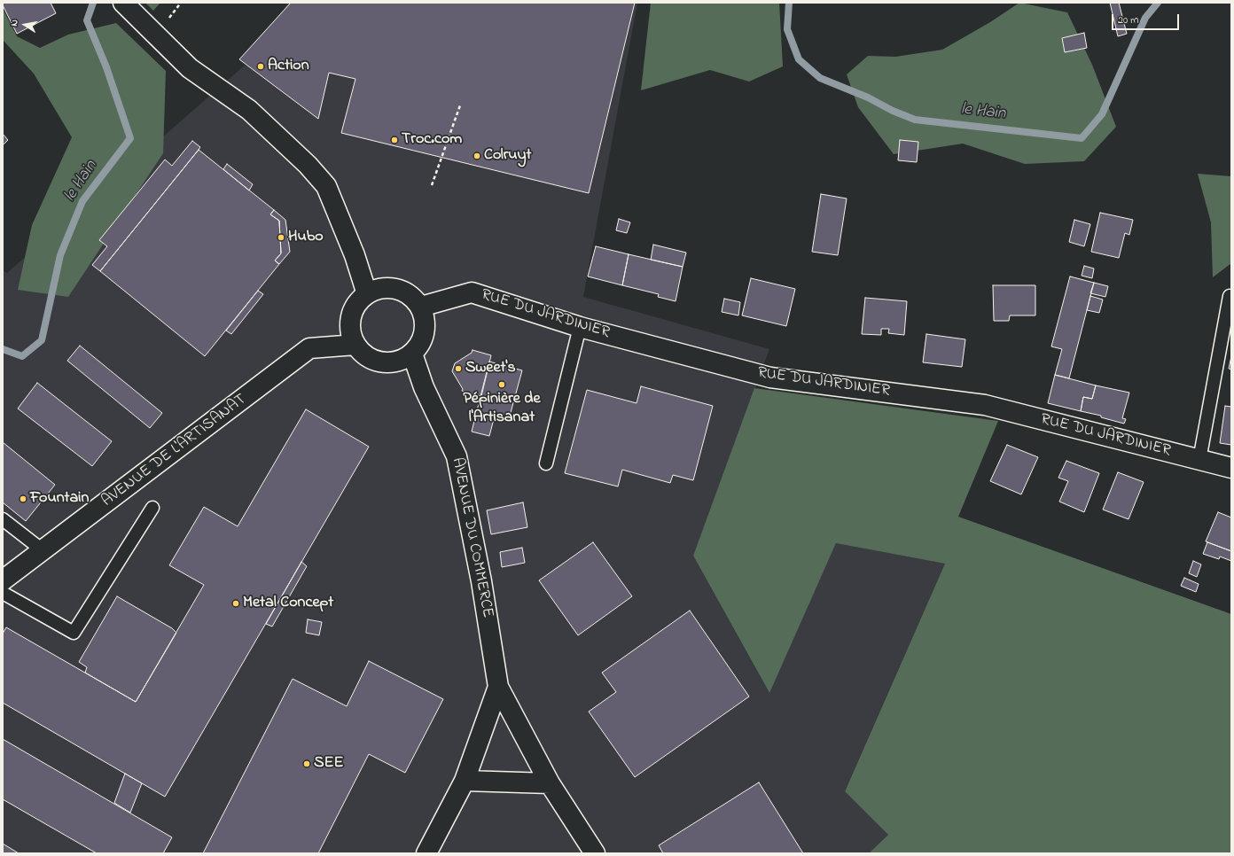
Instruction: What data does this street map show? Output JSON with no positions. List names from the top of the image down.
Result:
{
  "streets": {
    "street": ["RUE DU JARDINIER", "AVENUE DE L'ARTISANAT", "AVENUE DU COMMERCE"]
  },
  "crossings": [
    ["RUE DU JARDINIER", "AVENUE DE L'ARTISANAT"],
    ["RUE DU JARDINIER", "AVENUE DU COMMERCE"],
    ["AVENUE DE L'ARTISANAT", "AVENUE DU COMMERCE"]
  ],
  "water": ["le Hain"],
  "places": [
    "Action",
    "Troc.com",
    "Colruyt",
    "Hubo",
    "Sweet's",
    "Pépinière de l'Artisanat",
    "Fountain",
    "Metal Concept",
    "SEE"
  ],
  "scale_bar": "20 m",
  "north": "left"
}
